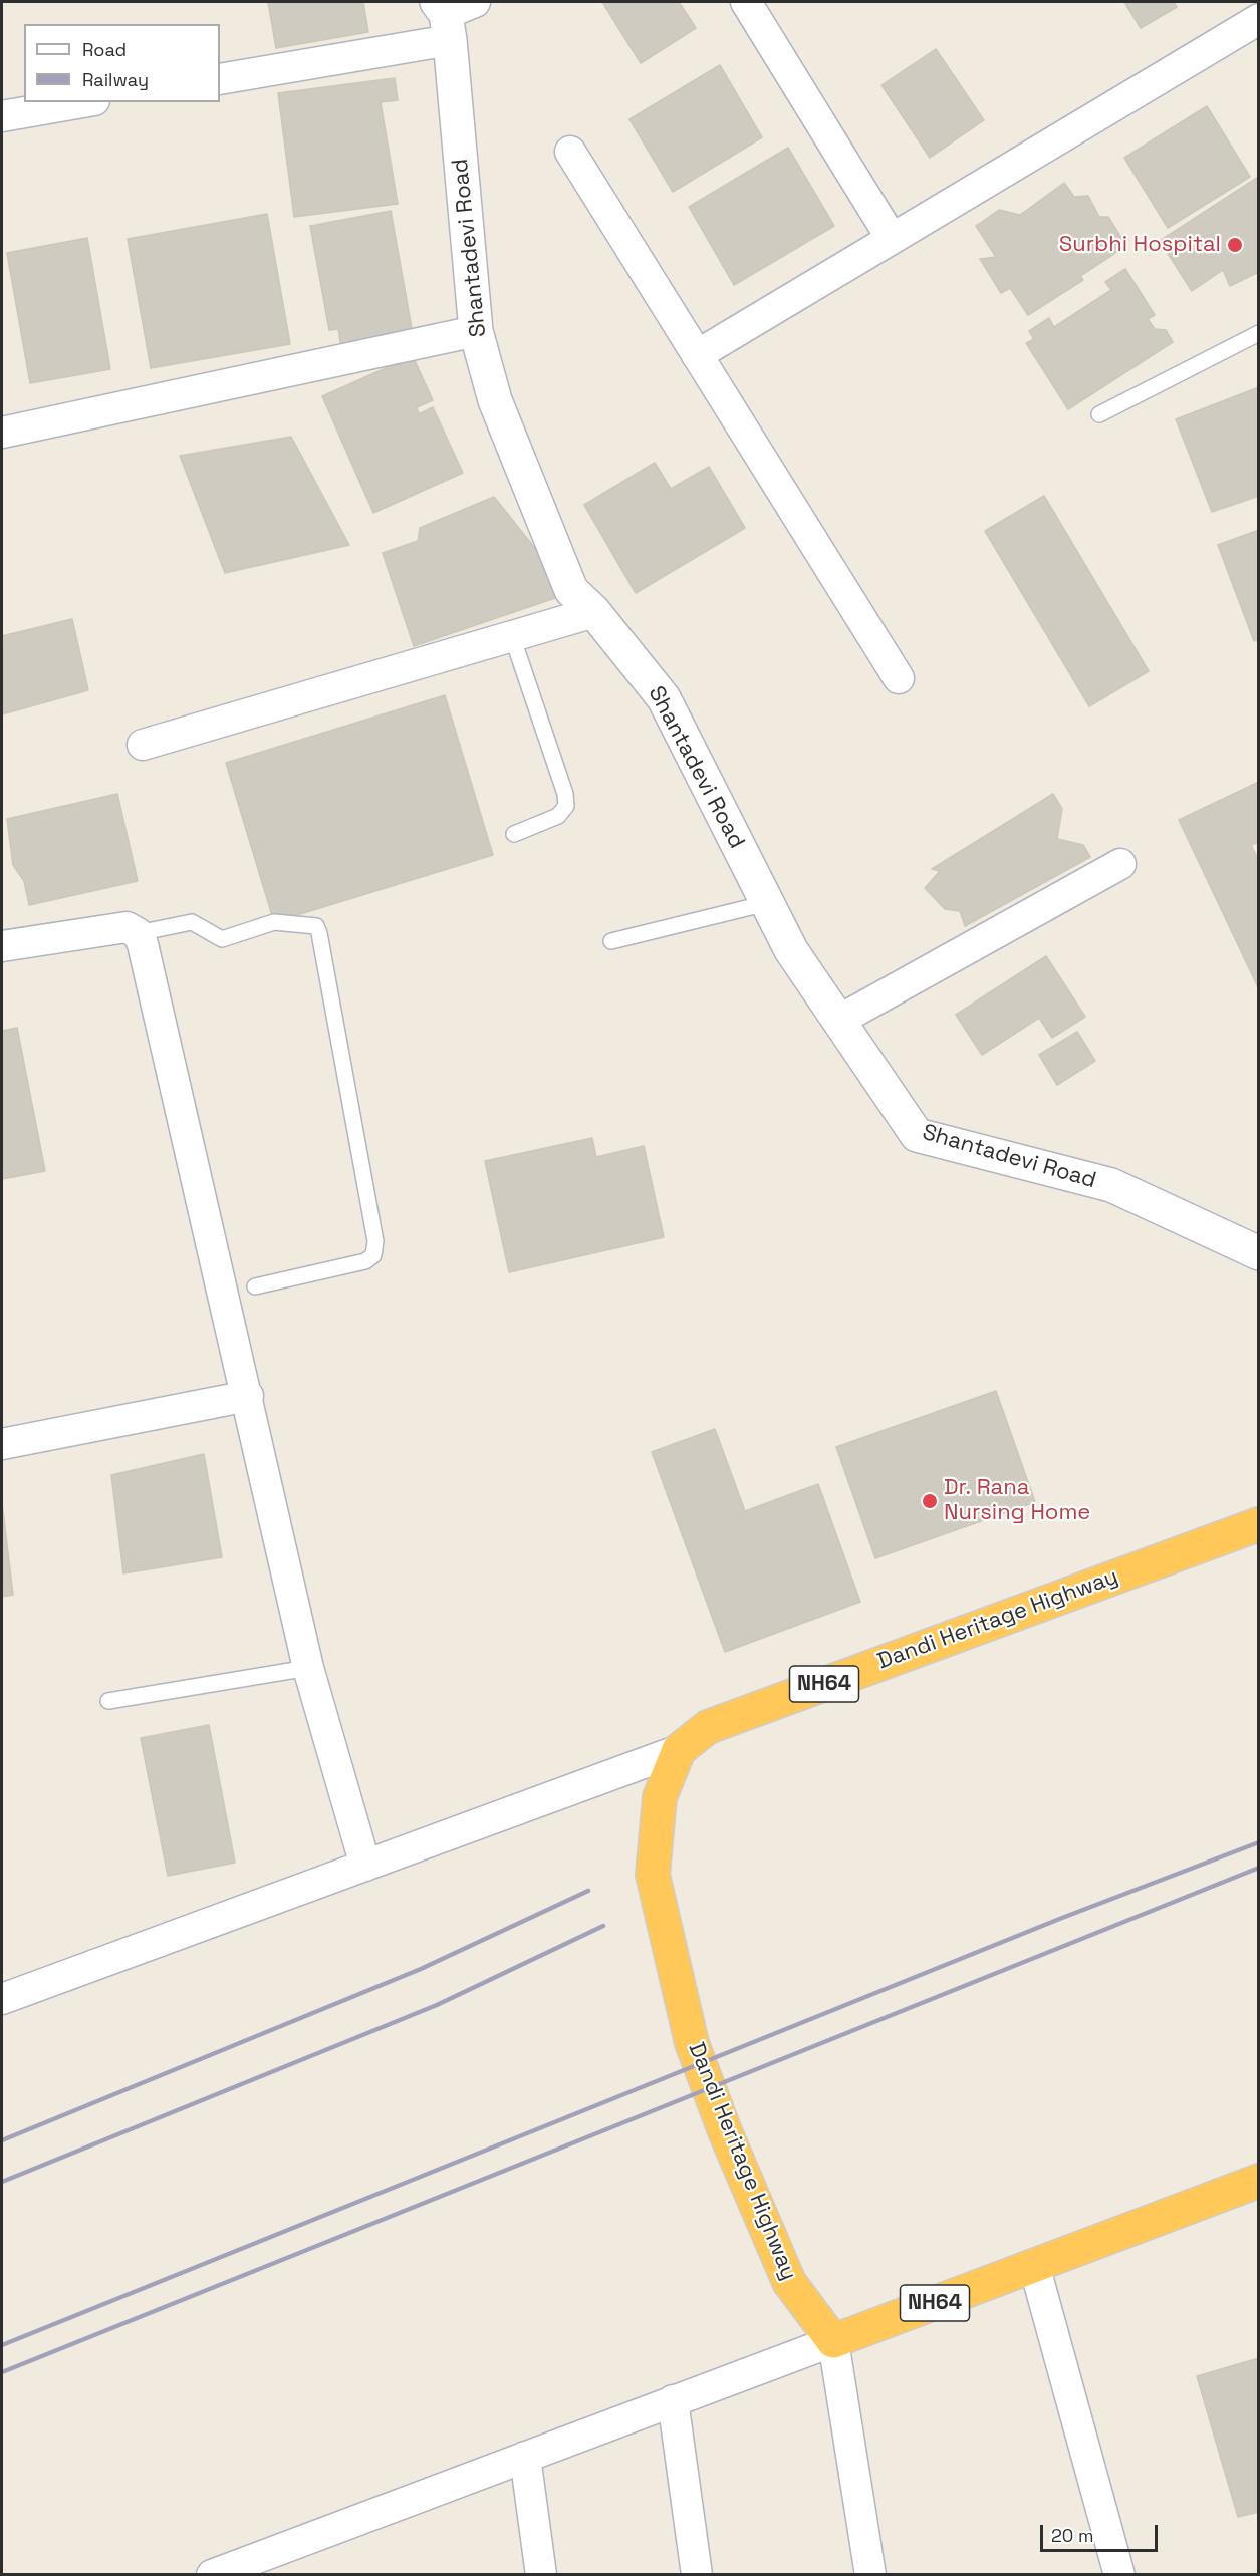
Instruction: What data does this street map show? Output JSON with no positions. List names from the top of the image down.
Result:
{
  "streets": {
    "highway": ["Dandi Heritage Highway", "NH64"],
    "street": ["Shantadevi Road"]
  },
  "crossings": [
    ["Dandi Heritage Highway", "NH64"]
  ],
  "places": ["Surbhi Hospital", "Dr. Rana Nursing Home"],
  "legend": ["Road", "Railway"],
  "scale_bar": "20 m"
}
